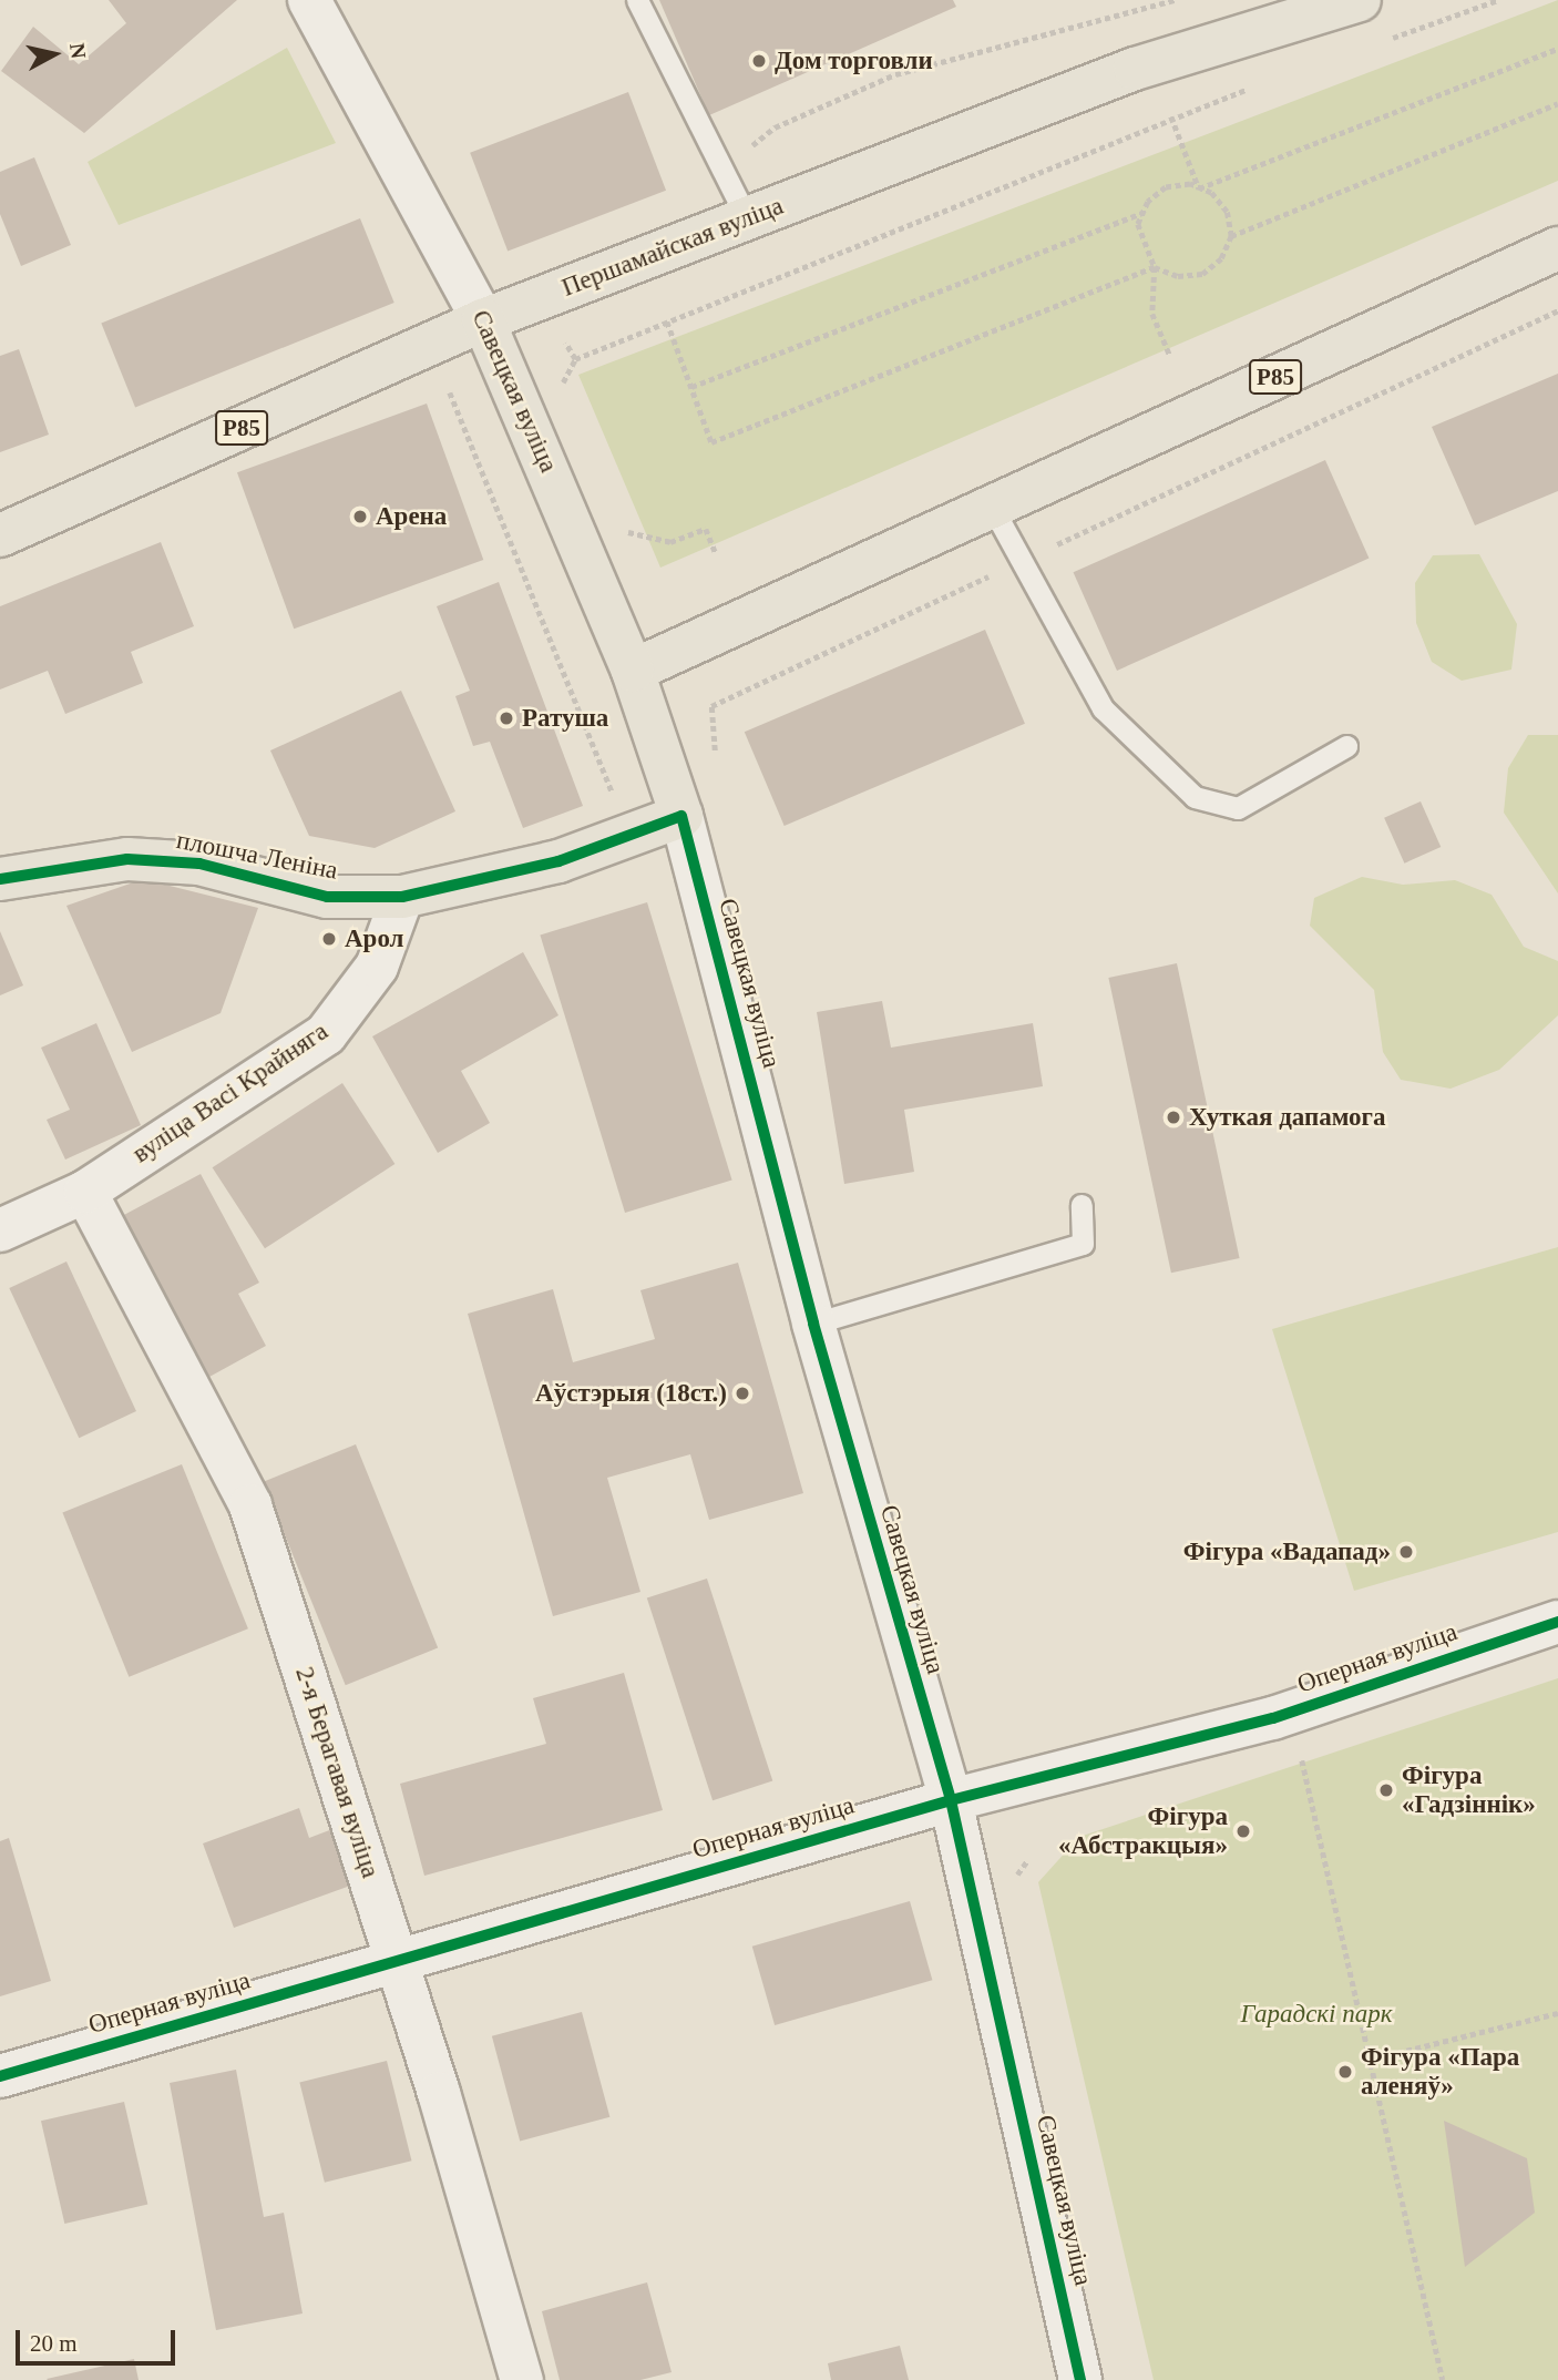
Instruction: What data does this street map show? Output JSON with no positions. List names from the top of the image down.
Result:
{
  "streets": {
    "main road": [
      "Першамайская вуліца",
      "Р85",
      "Савецкая вуліца",
      "плошча Леніна"
    ],
    "street": ["вуліца Васі Крайняга", "Оперная вуліца", "2-я Берагавая вуліца"]
  },
  "crossings": [
    ["Першамайская вуліца", "Савецкая вуліца"],
    ["Р85", "Савецкая вуліца"],
    ["Савецкая вуліца", "плошча Леніна"],
    ["Савецкая вуліца", "Оперная вуліца"],
    ["плошча Леніна", "вуліца Васі Крайняга"],
    ["вуліца Васі Крайняга", "2-я Берагавая вуліца"],
    ["Оперная вуліца", "2-я Берагавая вуліца"]
  ],
  "parks": ["Гарадскі парк"],
  "places": [
    "Дом торговли",
    "Арена",
    "Ратуша",
    "Арол",
    "Хуткая дапамога",
    "Аўстэрыя (18ст.)",
    "Фігура «Вадапад»",
    "Фігура «Гадзіннік»",
    "Фігура «Абстракцыя»",
    "Фігура «Пара аленяў»"
  ],
  "scale_bar": "20 m",
  "north": "right"
}
